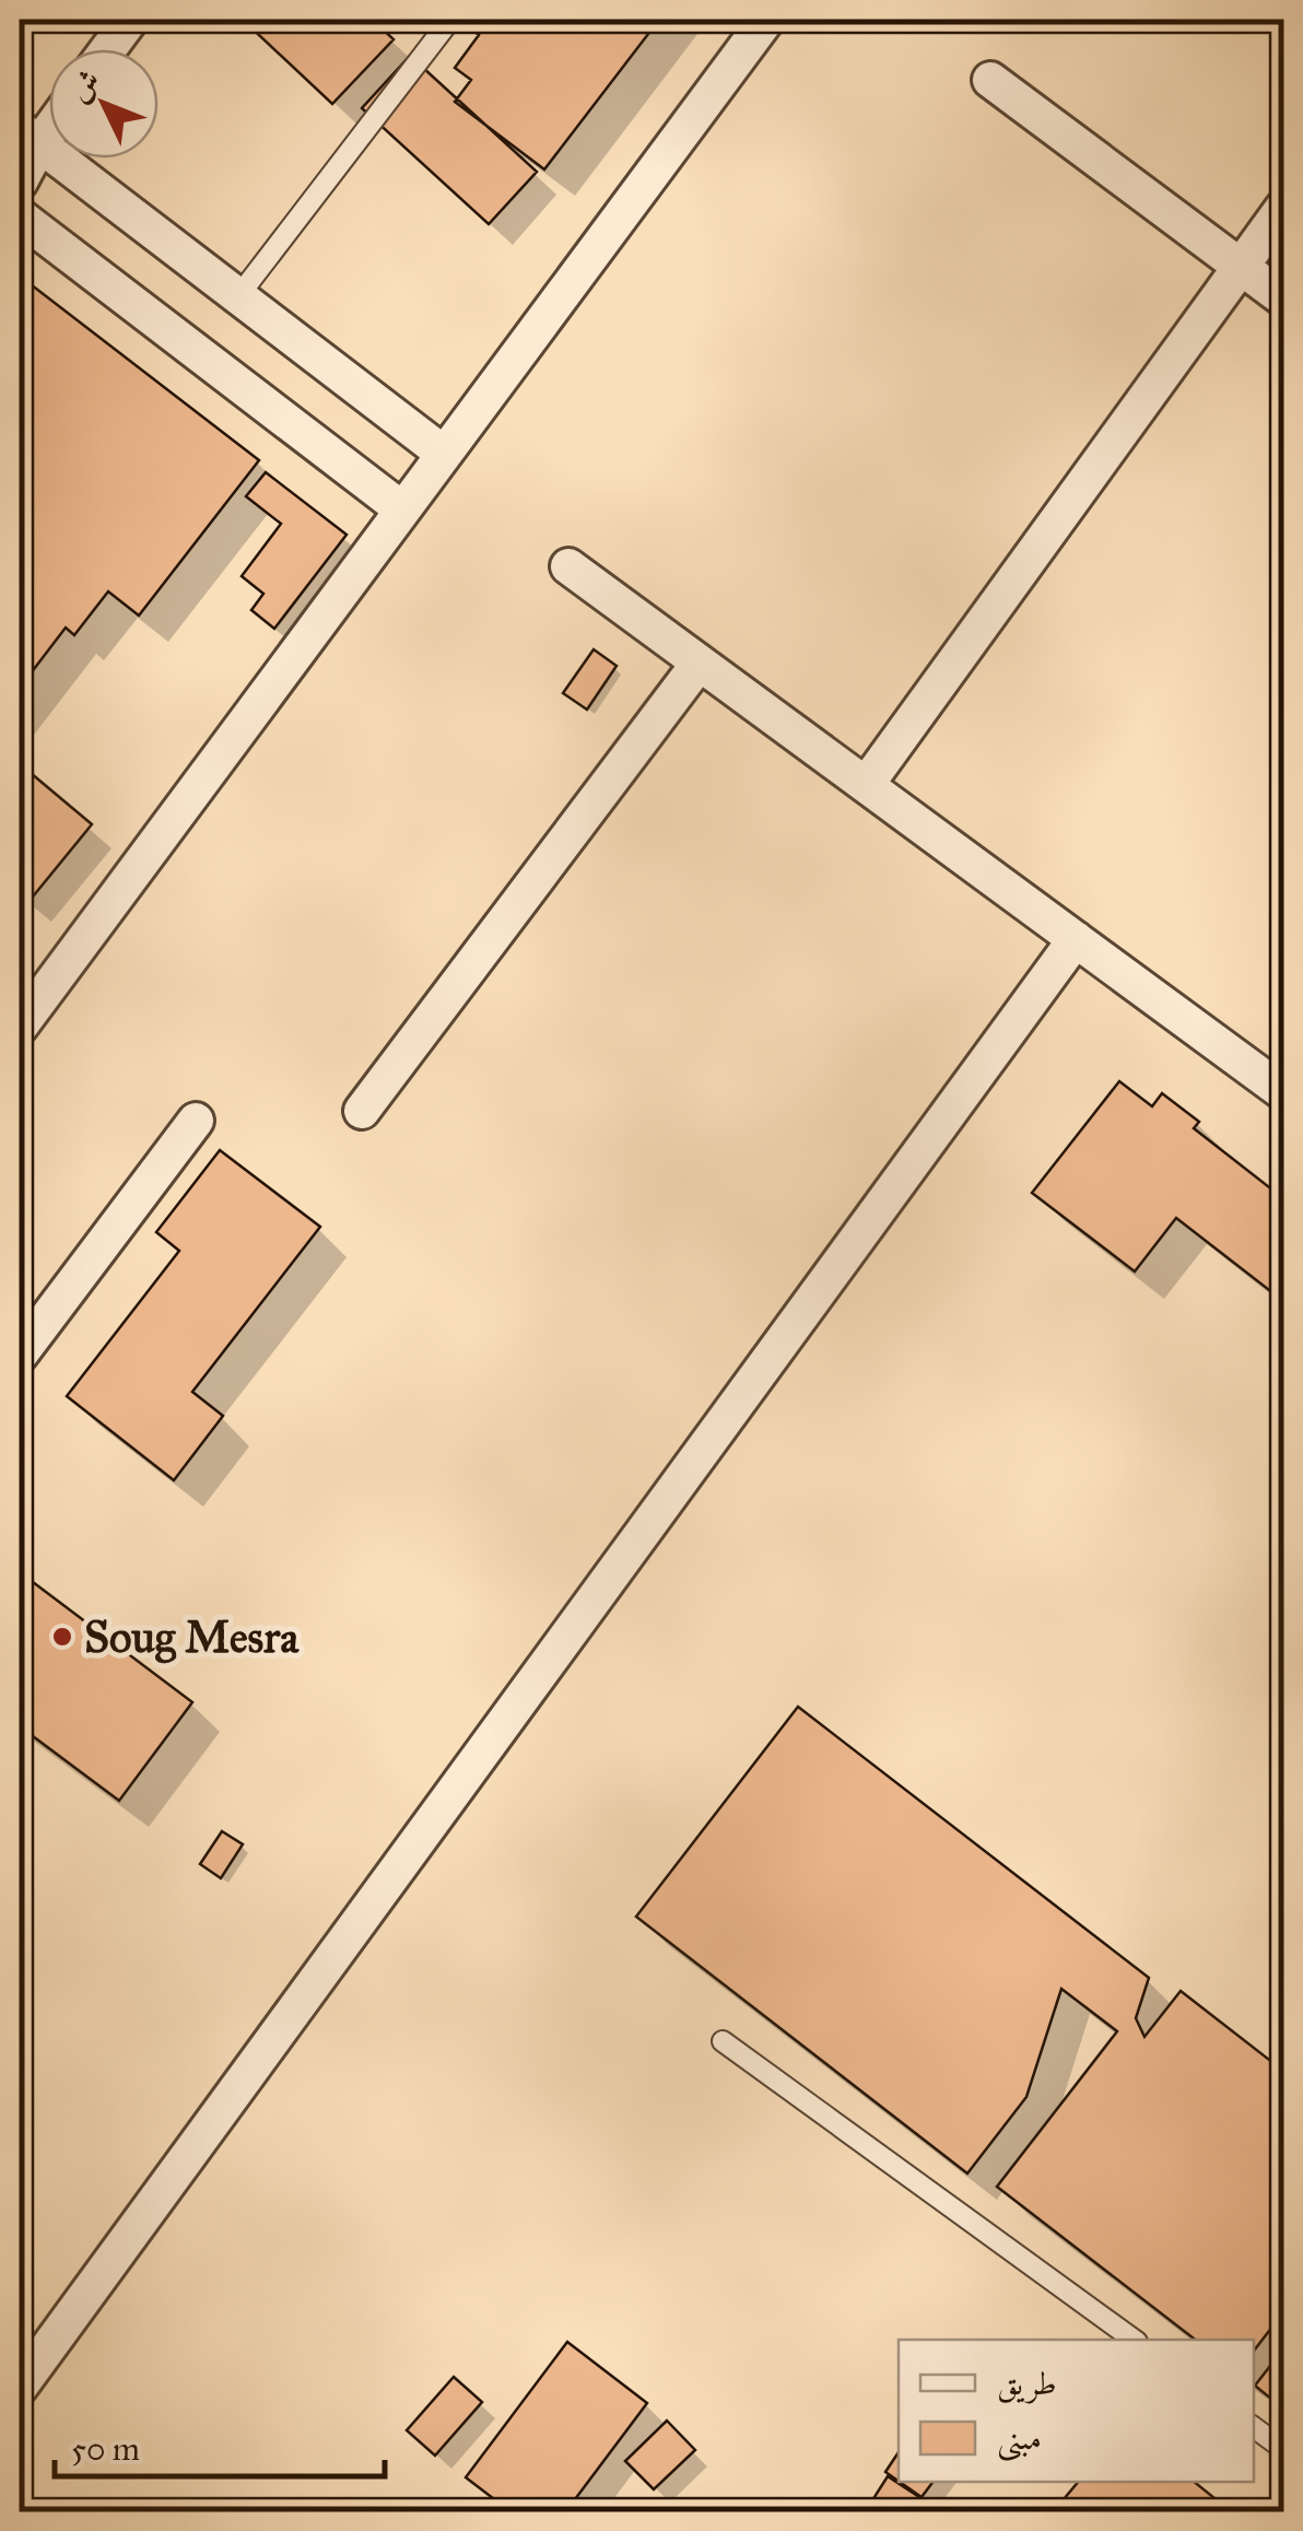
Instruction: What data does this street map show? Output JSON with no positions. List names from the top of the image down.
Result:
{
  "places": ["Soug Mesra"],
  "legend": ["طريق", "مبنى"],
  "scale_bar": "50 m",
  "north": "top left"
}
